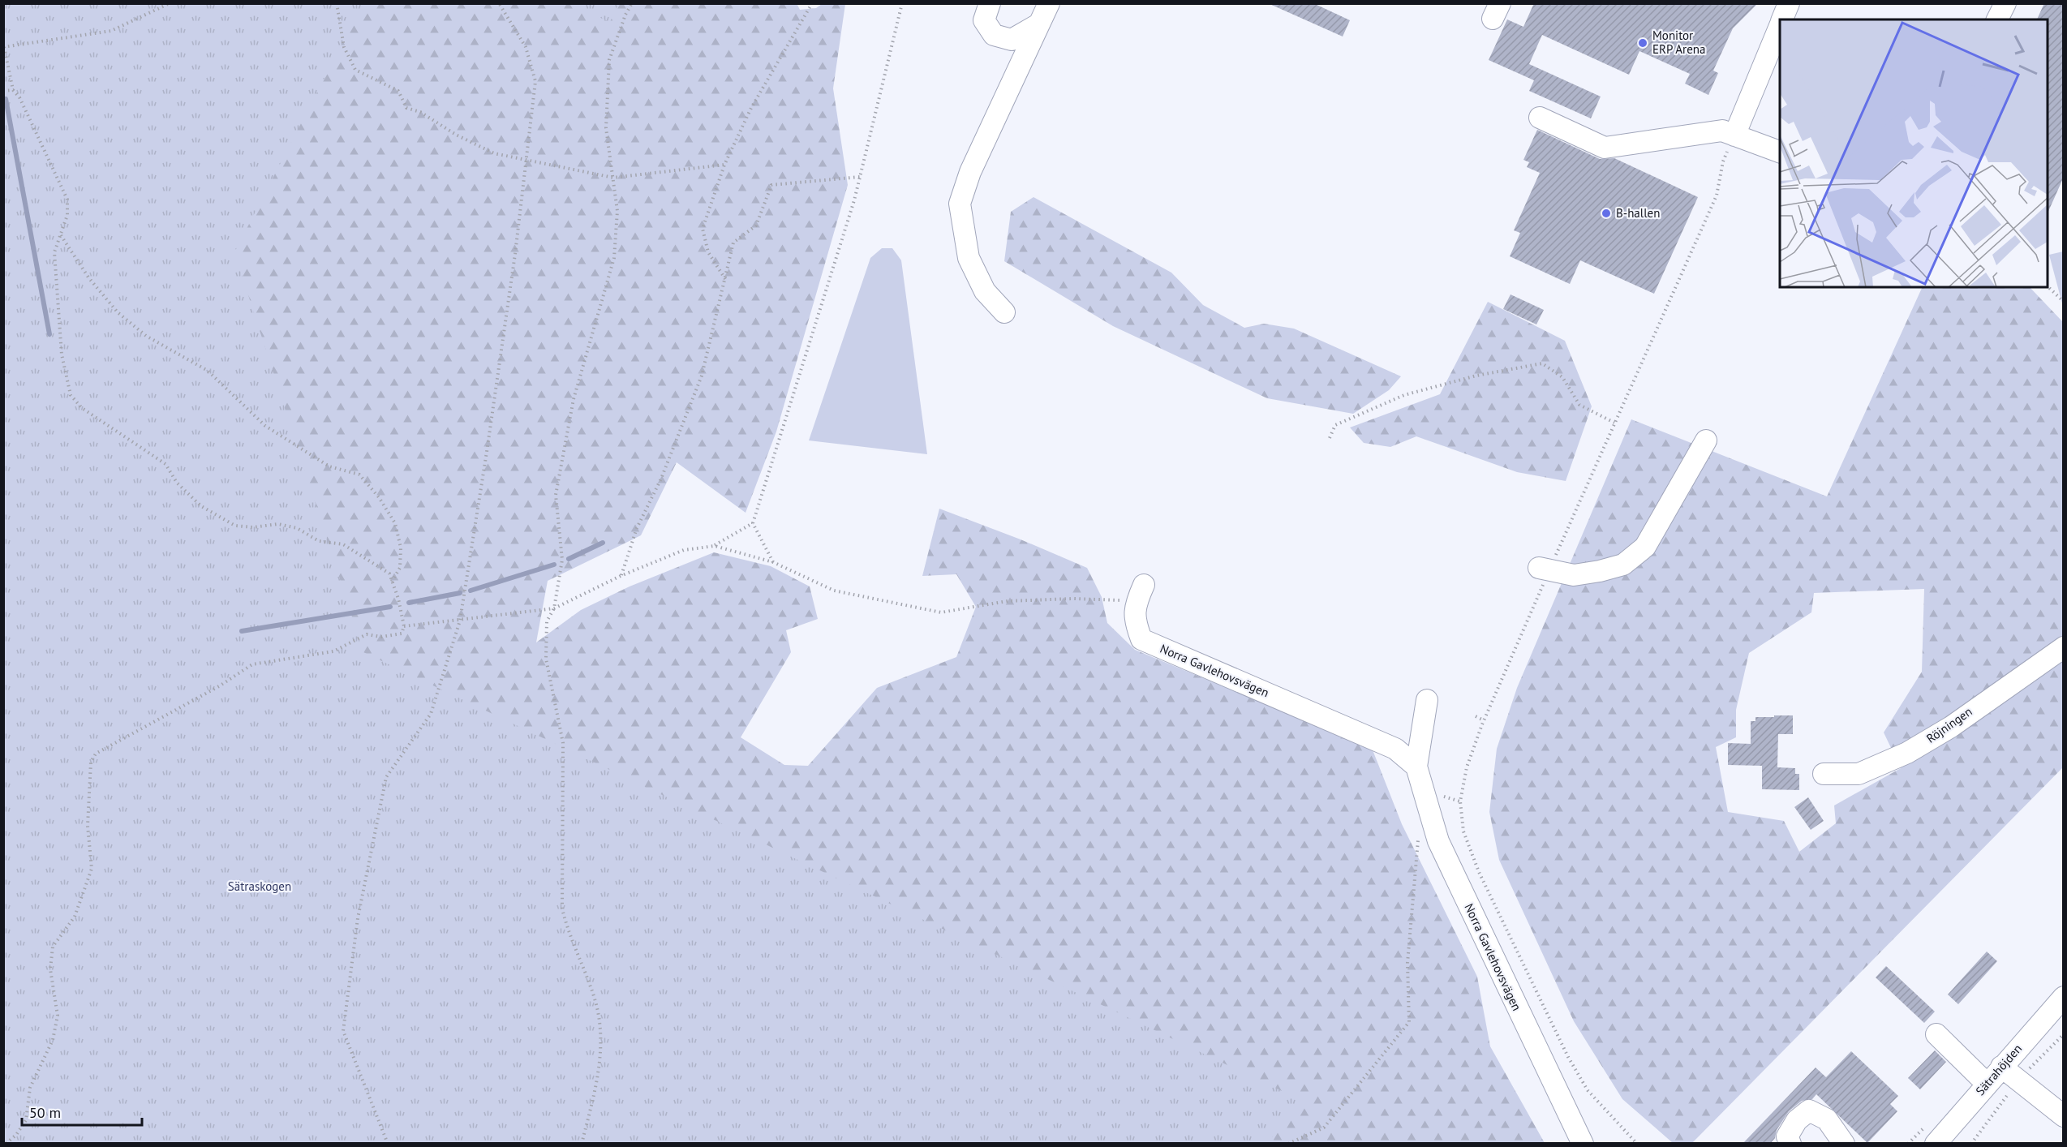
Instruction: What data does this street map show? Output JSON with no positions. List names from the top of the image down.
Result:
{
  "streets": {
    "street": ["Norra Gavlehovsvägen", "Röjningen", "Sätrahöjden"]
  },
  "parks": ["Sätraskogen"],
  "places": ["Monitor ERP Arena", "B-hallen"],
  "scale_bar": "50 m"
}
